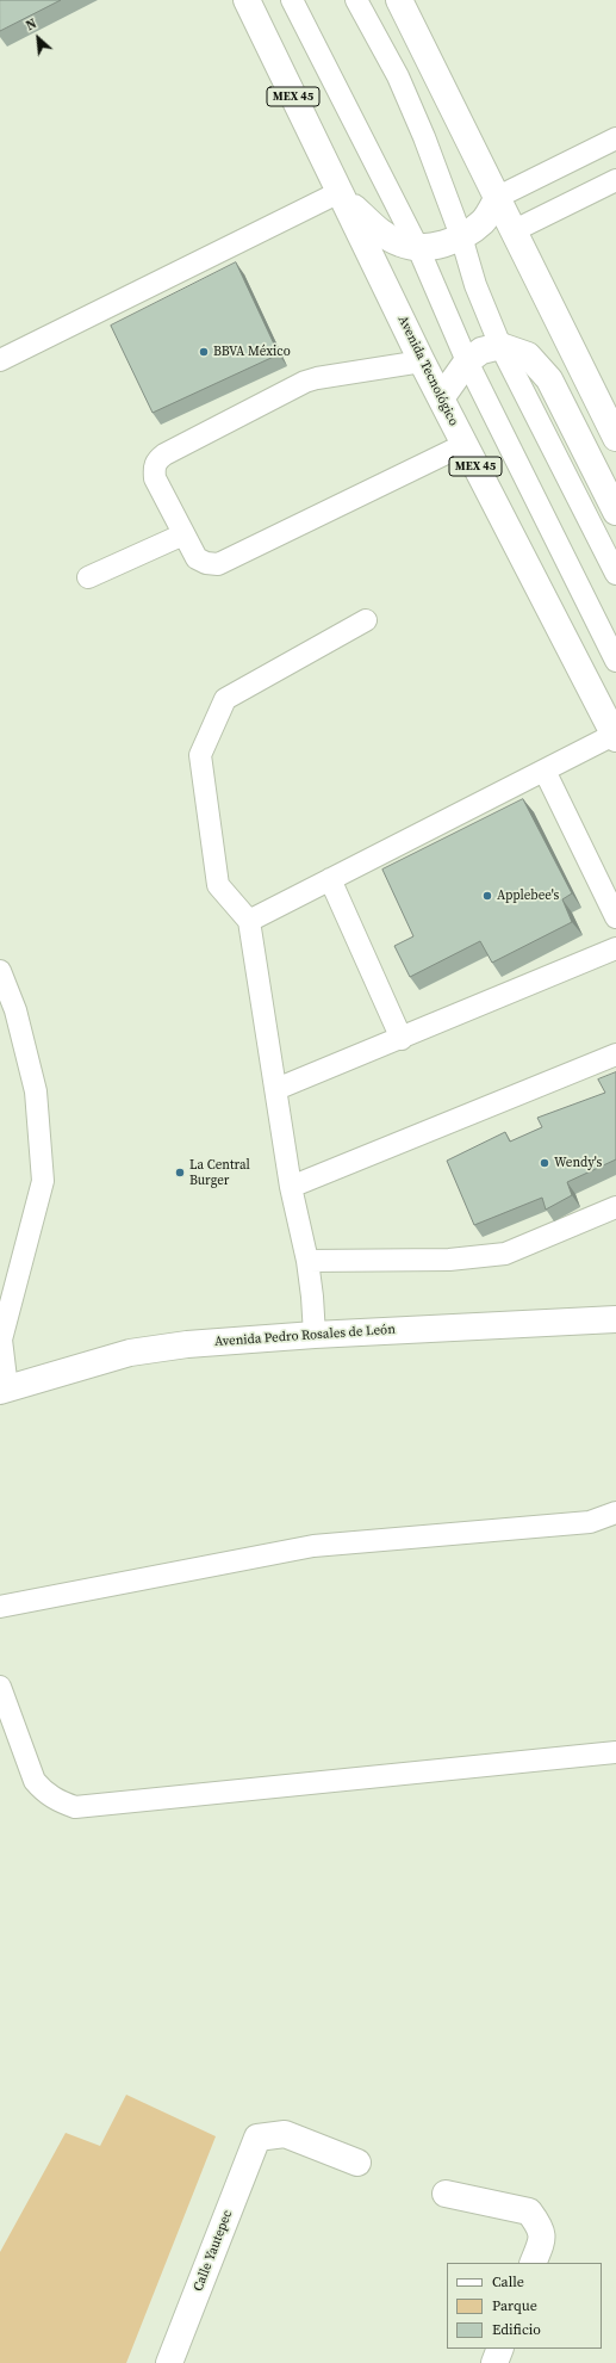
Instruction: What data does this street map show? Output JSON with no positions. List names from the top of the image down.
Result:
{
  "streets": {
    "main road": [
      "MEX 45",
      "Avenida Tecnológico",
      "Avenida Pedro Rosales de León",
      "Calle Yautepec"
    ]
  },
  "places": [
    "BBVA México",
    "Applebee's",
    "Wendy's",
    "La Central Burger"
  ],
  "legend": ["Calle", "Parque", "Edificio"],
  "north": "top left"
}
